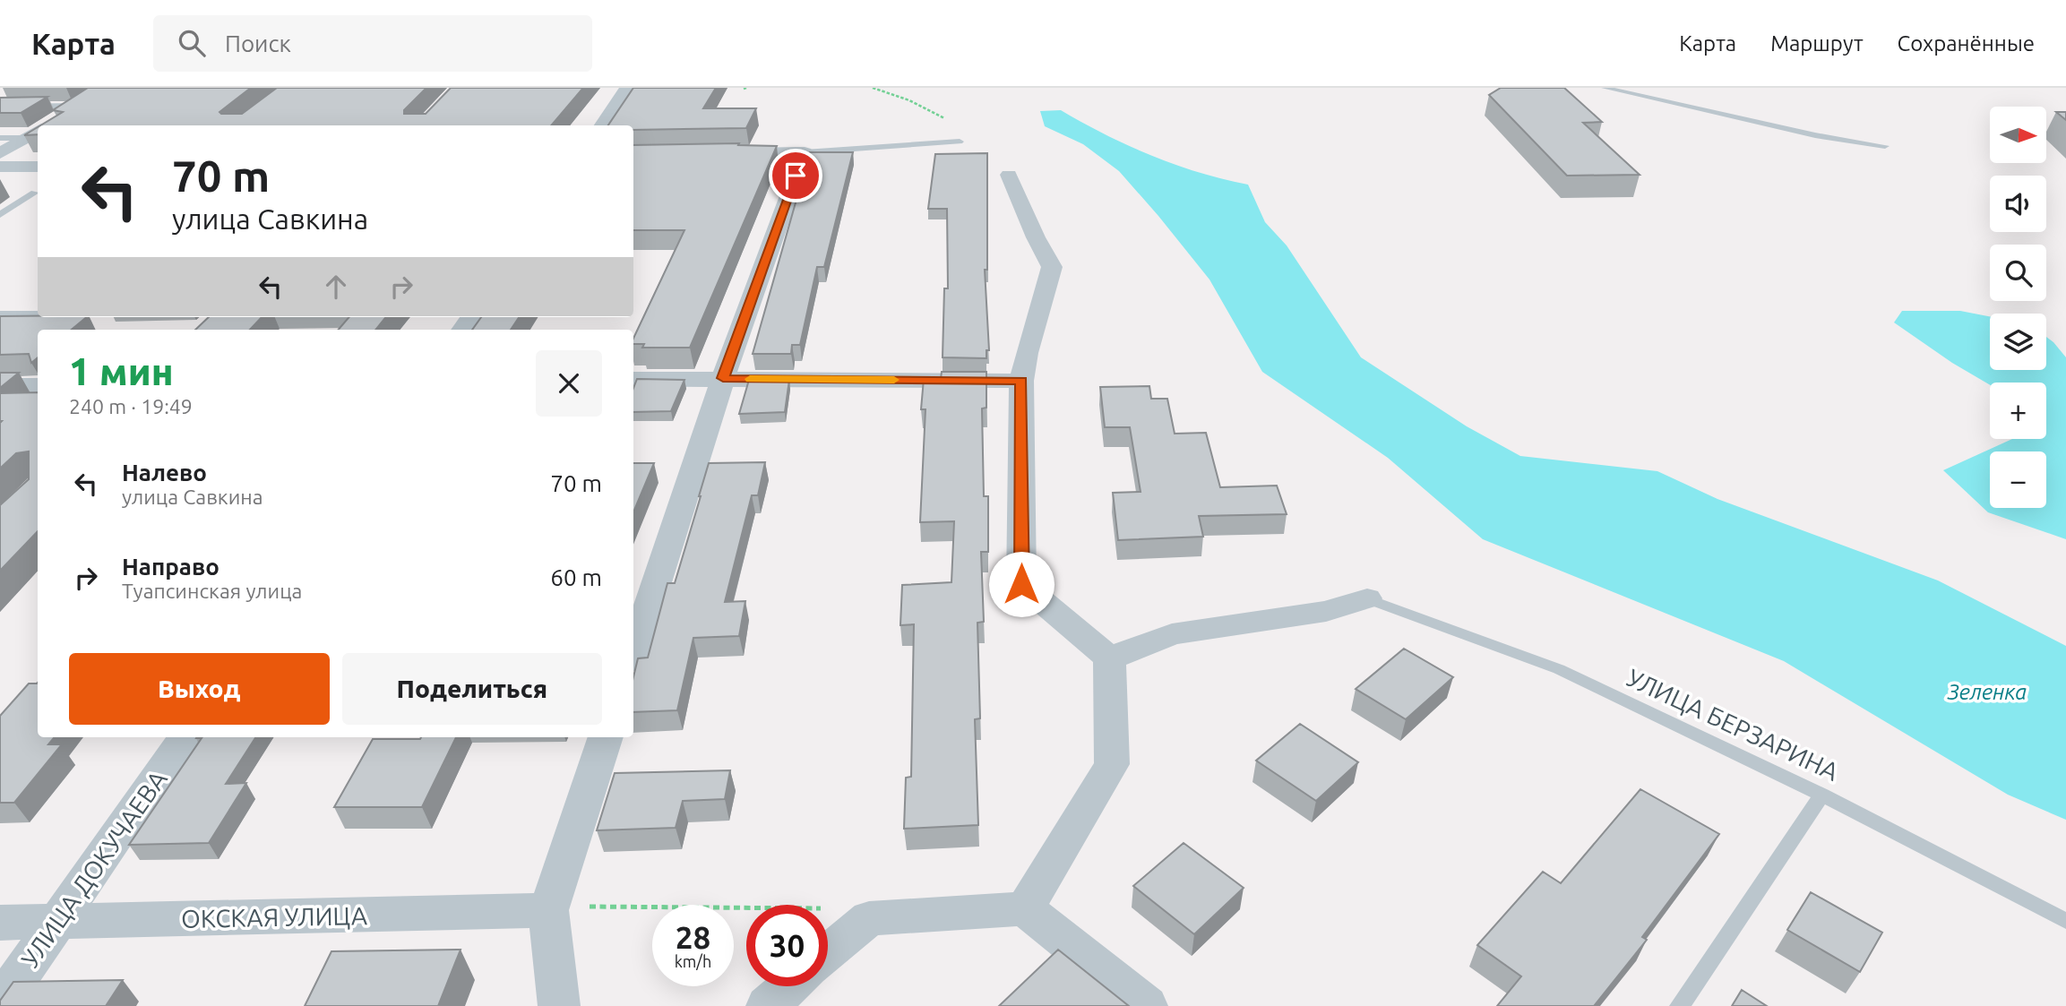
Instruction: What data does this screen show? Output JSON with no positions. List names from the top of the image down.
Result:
{
  "streets": {
    "street": ["УЛИЦА ДОКУЧАЕВА", "ОКСКАЯ УЛИЦА"],
    "lane": ["УЛИЦА БЕРЗАРИНА"]
  },
  "crossings": [
    ["УЛИЦА ДОКУЧАЕВА", "ОКСКАЯ УЛИЦА"]
  ],
  "water": ["Зеленка"],
  "north": "right",
  "page": {
    "header": "Карта",
    "search": "Поиск",
    "nav": ["Карта", "Маршрут", "Сохранённые"],
    "map_buttons": ["+", "−"],
    "turn": ["70 m", "улица Савкина"],
    "heading": ["1 мин", "240 m · 19:49"],
    "list": [
      {
        "name": "Налево",
        "note": "улица Савкина",
        "value": "70 m"
      },
      {
        "name": "Направо",
        "note": "Туапсинская улица",
        "value": "60 m"
      }
    ],
    "buttons": ["Выход", "Поделиться"],
    "speed": "28 km/h",
    "limit": "30"
  }
}
